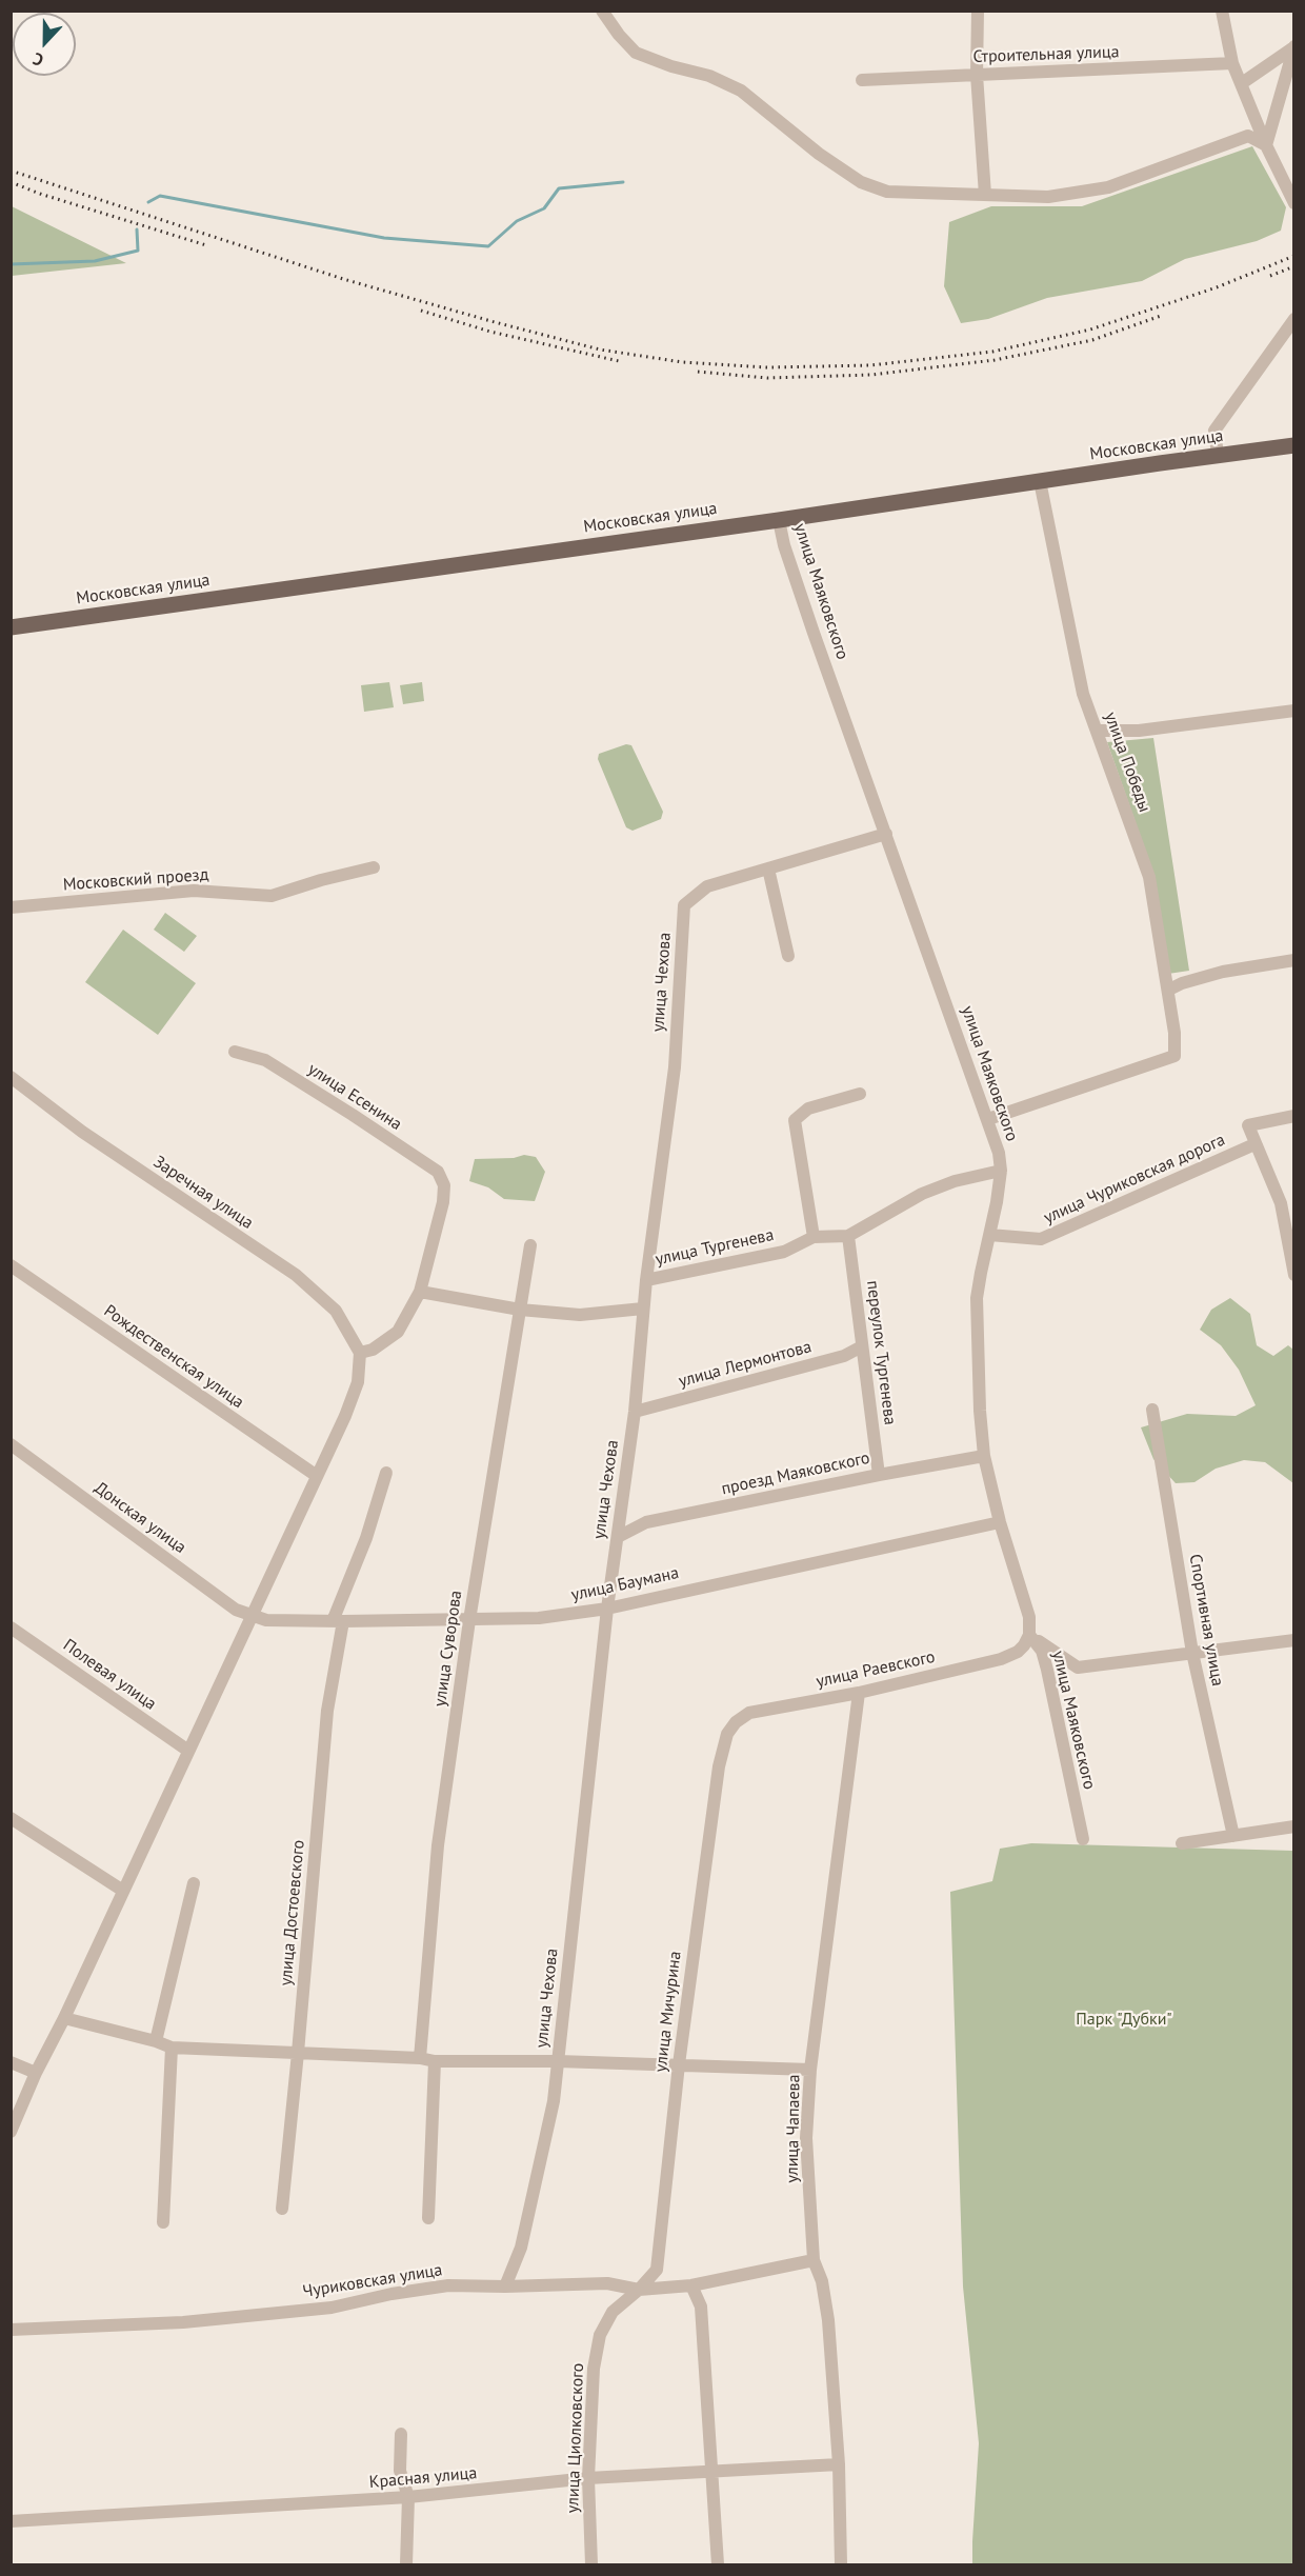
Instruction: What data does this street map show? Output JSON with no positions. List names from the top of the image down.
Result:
{
  "streets": {
    "main road": ["Московская улица"],
    "street": [
      "Строительная улица",
      "улица Маяковского",
      "улица Победы",
      "Московский проезд",
      "улица Чехова",
      "улица Есенина",
      "улица Чуриковская дорога",
      "Заречная улица",
      "улица Тургенева",
      "переулок Тургенева",
      "Рождественская улица",
      "улица Лермонтова",
      "проезд Маяковского",
      "Донская улица",
      "улица Баумана",
      "Спортивная улица",
      "улица Суворова",
      "улица Раевского",
      "Полевая улица",
      "улица Достоевского",
      "улица Мичурина",
      "улица Чапаева",
      "Чуриковская улица",
      "улица Циолковского",
      "Красная улица"
    ]
  },
  "crossings": [
    ["Московская улица", "улица Маяковского"],
    ["Московская улица", "улица Победы"],
    ["улица Маяковского", "улица Победы"],
    ["улица Маяковского", "улица Чехова"],
    ["улица Маяковского", "улица Чуриковская дорога"],
    ["улица Маяковского", "улица Тургенева"],
    ["улица Маяковского", "проезд Маяковского"],
    ["улица Маяковского", "улица Баумана"],
    ["улица Маяковского", "улица Раевского"],
    ["улица Чехова", "улица Тургенева"],
    ["улица Чехова", "улица Лермонтова"],
    ["улица Чехова", "проезд Маяковского"],
    ["улица Чехова", "улица Баумана"],
    ["улица Чехова", "Чуриковская улица"],
    ["улица Тургенева", "переулок Тургенева"],
    ["переулок Тургенева", "улица Лермонтова"],
    ["переулок Тургенева", "проезд Маяковского"],
    ["Донская улица", "улица Баумана"],
    ["улица Баумана", "улица Суворова"],
    ["улица Баумана", "улица Достоевского"],
    ["улица Раевского", "улица Мичурина"],
    ["улица Раевского", "улица Чапаева"],
    ["улица Мичурина", "Чуриковская улица"],
    ["улица Мичурина", "улица Циолковского"],
    ["улица Чапаева", "Чуриковская улица"],
    ["улица Чапаева", "Красная улица"],
    ["Чуриковская улица", "улица Циолковского"],
    ["улица Циолковского", "Красная улица"]
  ],
  "parks": ["Парк \"Дубки\""],
  "north": "bottom"
}
